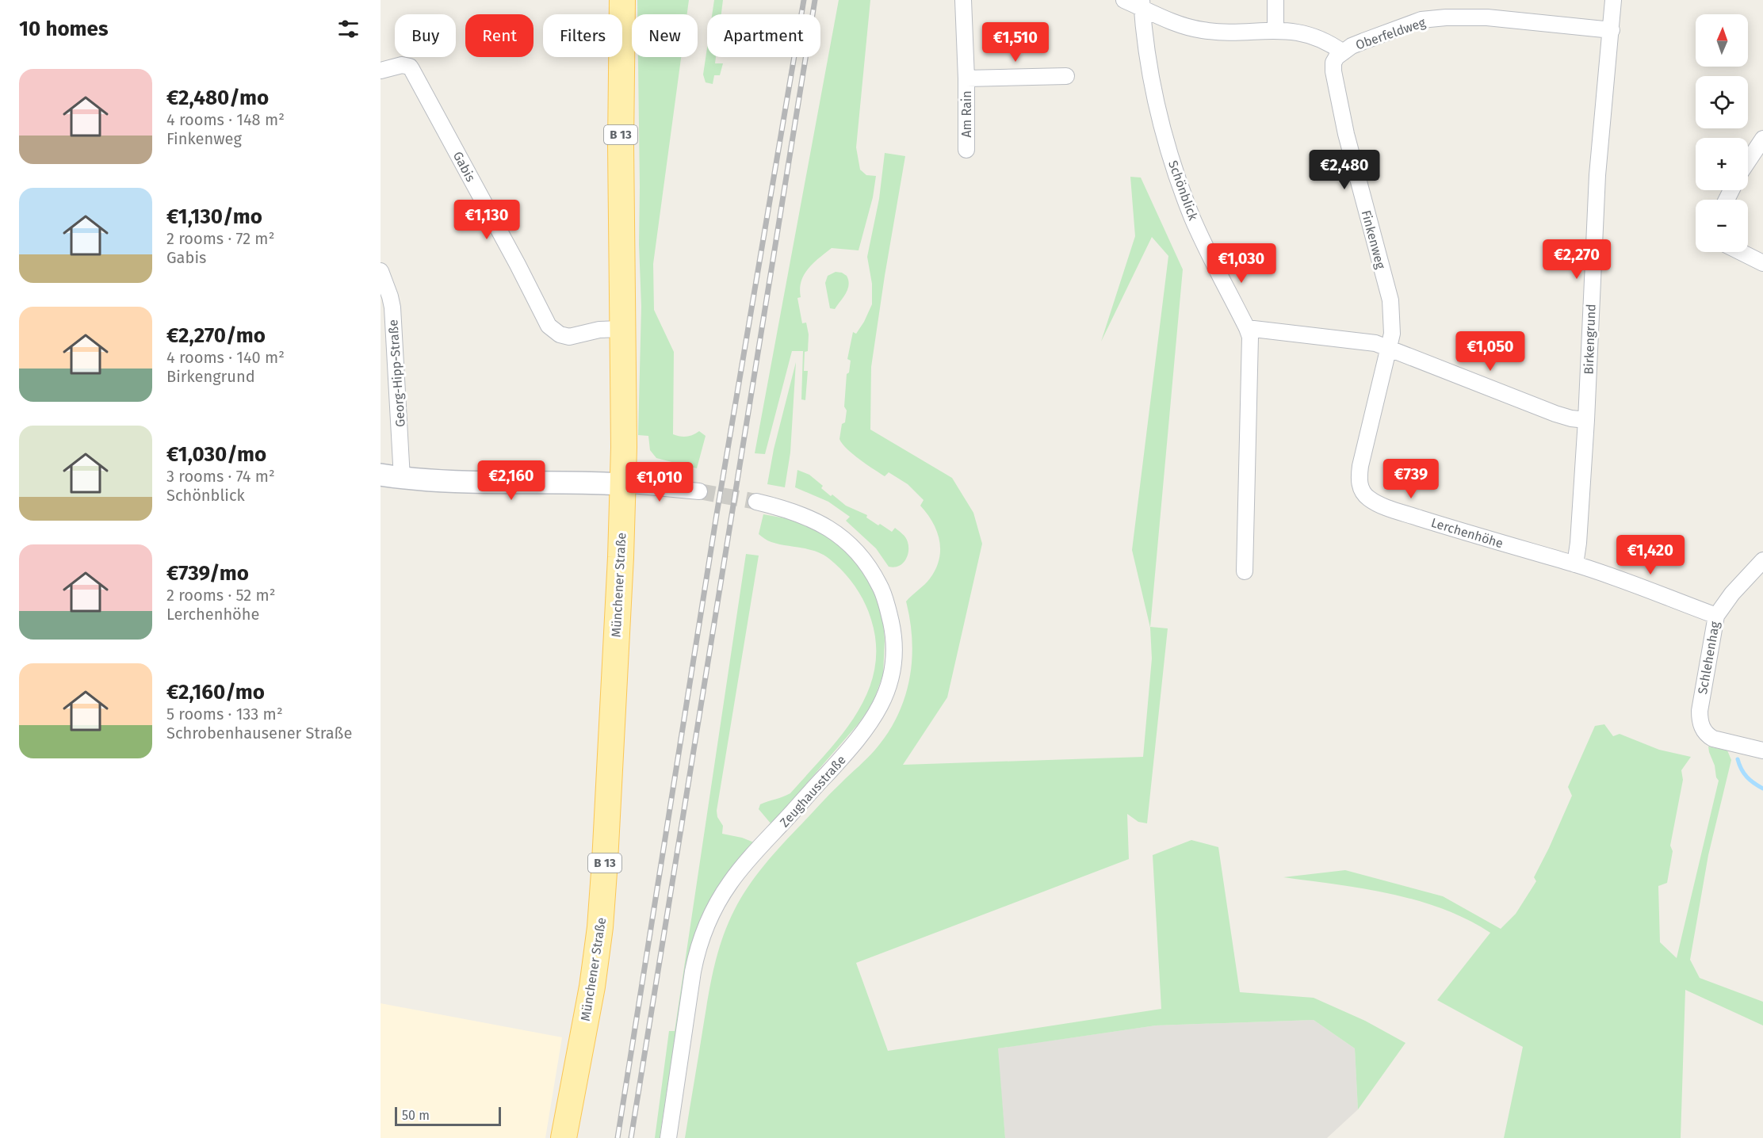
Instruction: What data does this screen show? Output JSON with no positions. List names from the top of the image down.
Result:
{
  "streets": {
    "main road": ["B 13", "Münchener Straße"],
    "street": [
      "Oberfeldweg",
      "Am Rain",
      "Gabis",
      "Schönblick",
      "Finkenweg",
      "Birkengrund",
      "Georg-Hipp-Straße",
      "Lerchenhöhe",
      "Schlehenhag",
      "Zeughausstraße"
    ]
  },
  "crossings": [
    ["Oberfeldweg", "Schönblick"],
    ["Oberfeldweg", "Finkenweg"],
    ["Oberfeldweg", "Birkengrund"],
    ["Gabis", "Münchener Straße"],
    ["Finkenweg", "Lerchenhöhe"],
    ["Birkengrund", "Lerchenhöhe"],
    ["Lerchenhöhe", "Schlehenhag"]
  ],
  "scale_bar": "50 m",
  "north": "top",
  "page": {
    "heading": "10 homes",
    "map_buttons": ["+", "−"],
    "chip": [
      "Buy",
      "Rent",
      "Filters",
      "New",
      "Apartment"
    ],
    "price": [
      "€1,510",
      "€2,480",
      "€1,130",
      "€2,270",
      "€1,030",
      "€1,050",
      "€739",
      "€2,160",
      "€1,010",
      "€1,420"
    ],
    "list": [
      {
        "name": "€2,480/mo",
        "note": "4 rooms · 148 m² · Finkenweg"
      },
      {
        "name": "€1,130/mo",
        "note": "2 rooms · 72 m² · Gabis"
      },
      {
        "name": "€2,270/mo",
        "note": "4 rooms · 140 m² · Birkengrund"
      },
      {
        "name": "€1,030/mo",
        "note": "3 rooms · 74 m² · Schönblick"
      },
      {
        "name": "€739/mo",
        "note": "2 rooms · 52 m² · Lerchenhöhe"
      },
      {
        "name": "€2,160/mo",
        "note": "5 rooms · 133 m² · Schrobenhausener Straße"
      }
    ],
    "scale": "50 m"
  }
}
